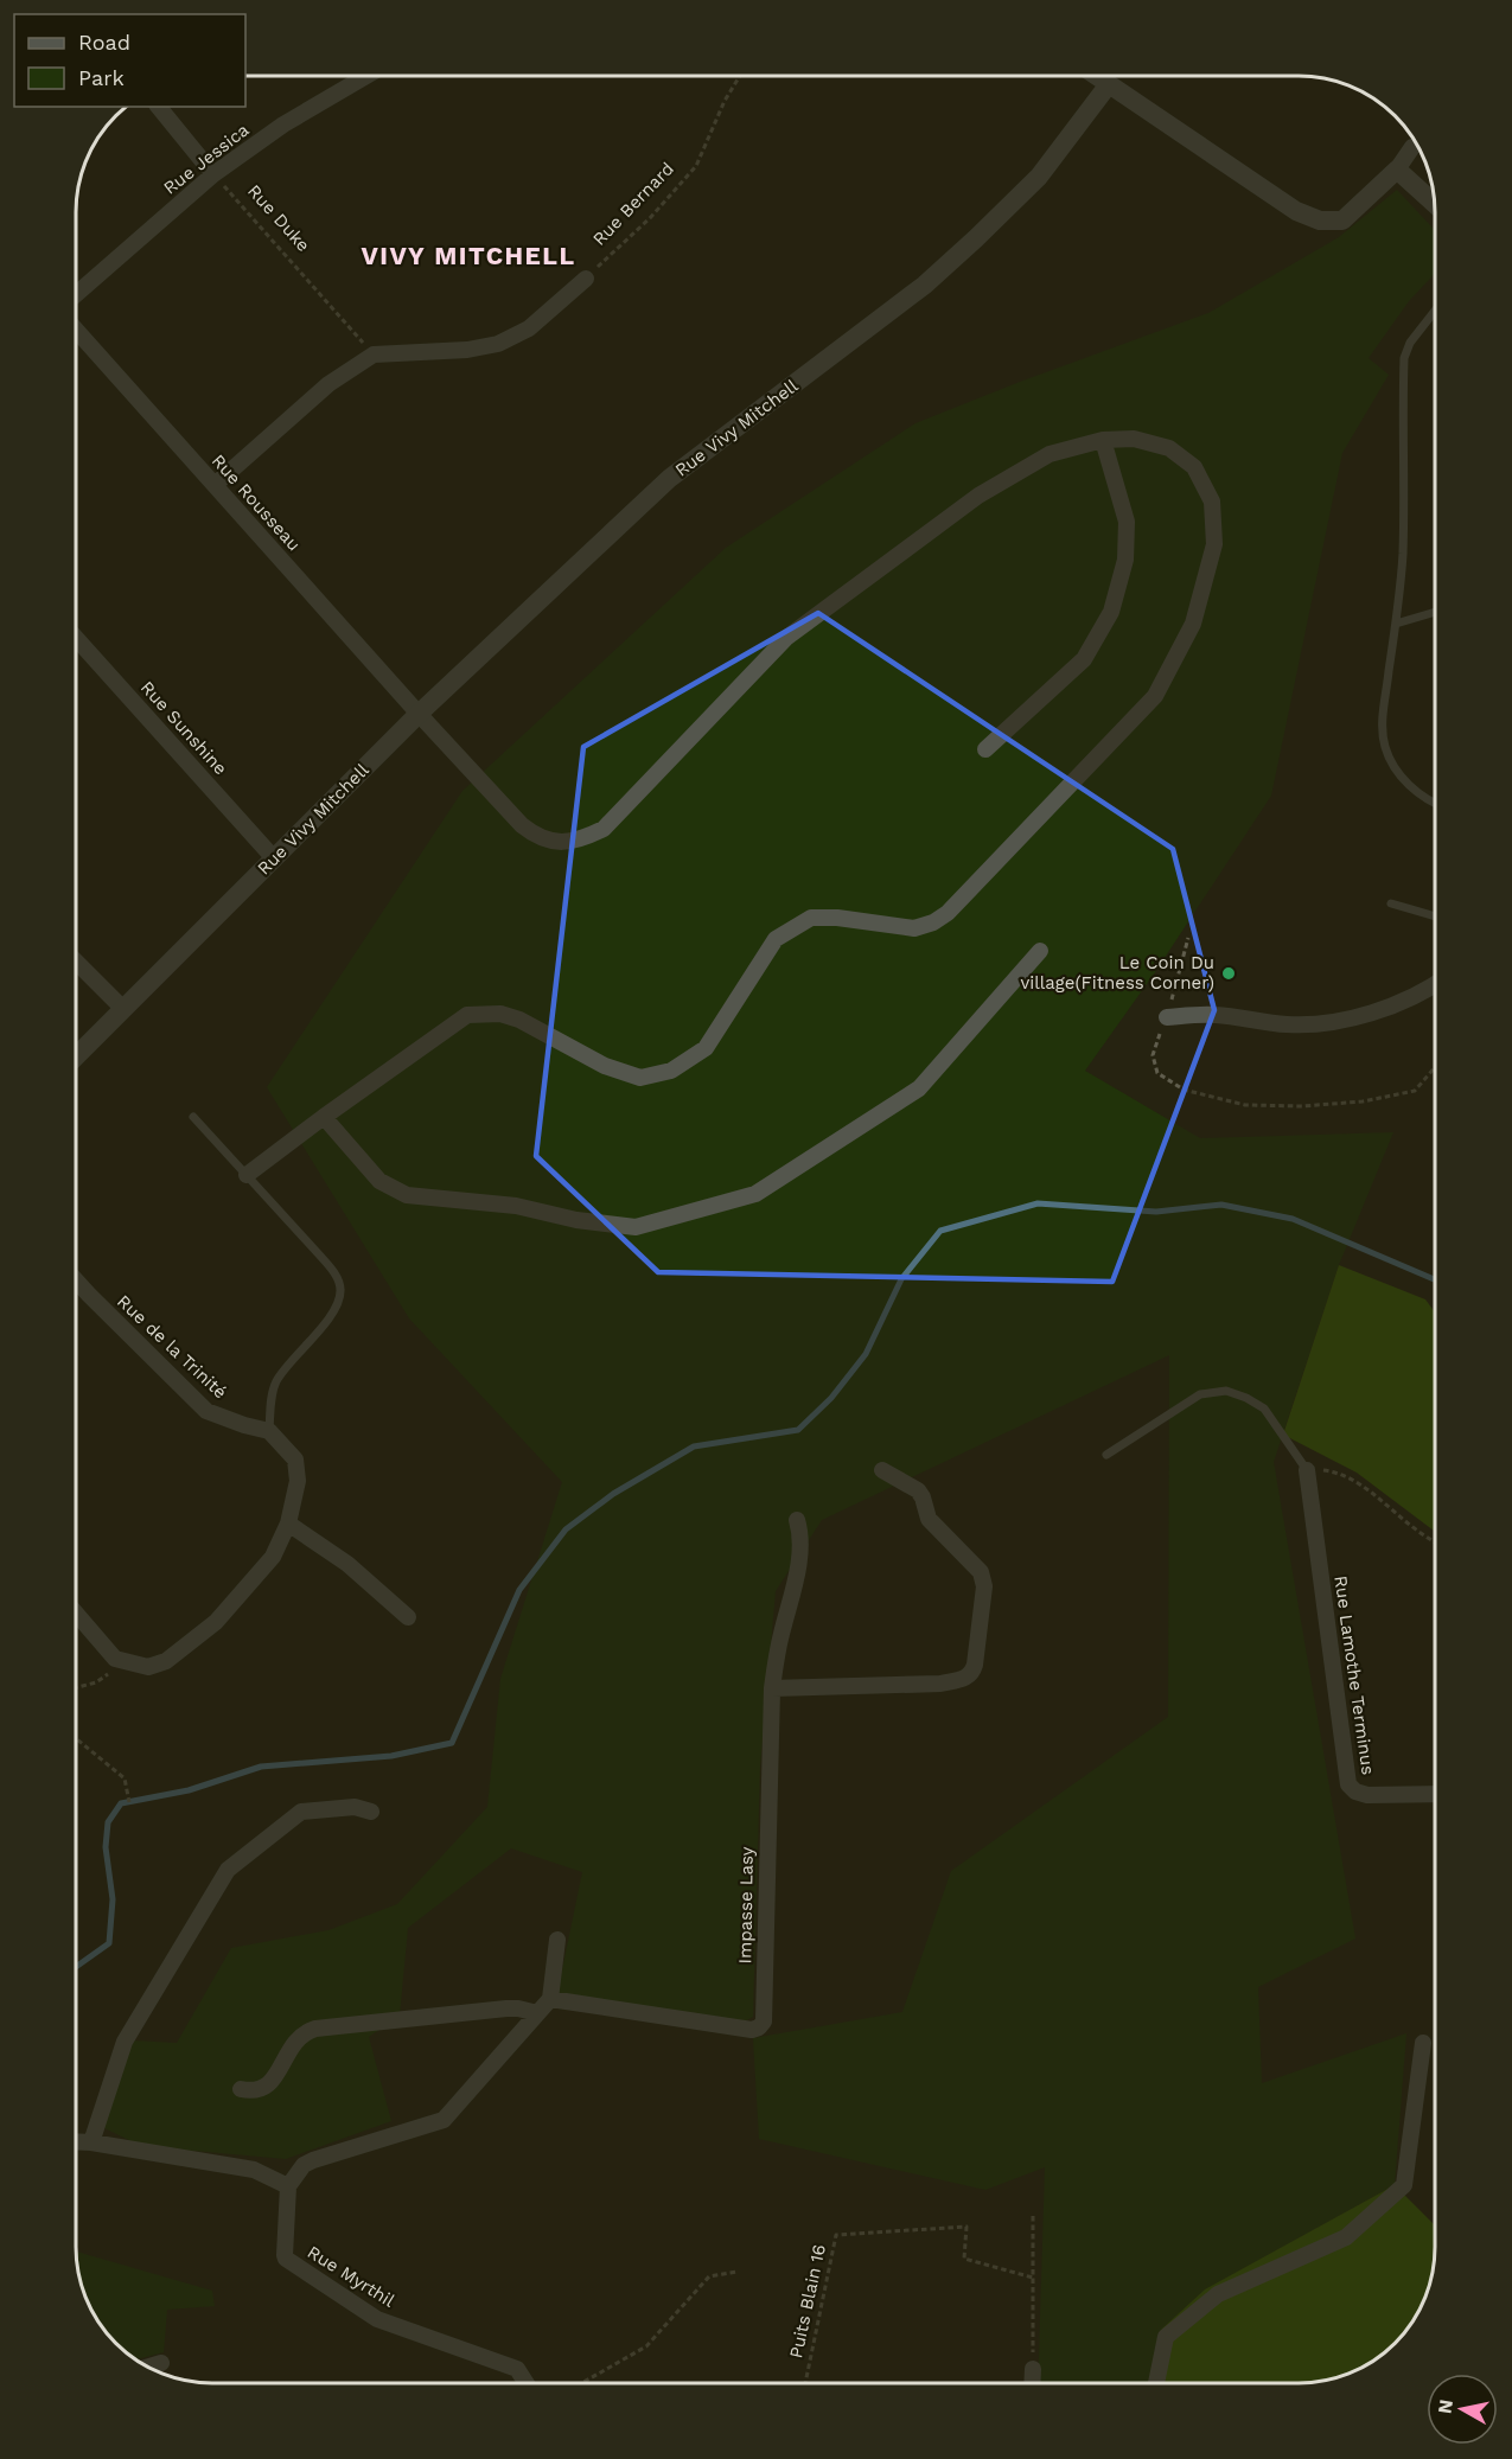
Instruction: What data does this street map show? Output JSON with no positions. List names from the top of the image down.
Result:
{
  "streets": {
    "street": [
      "Rue Jessica",
      "Rue Vivy Mitchell",
      "Rue Rousseau",
      "Rue Sunshine",
      "Rue de la Trinité",
      "Rue Lamothe Terminus",
      "Impasse Lasy",
      "Rue Myrthil"
    ],
    "path": ["Rue Bernard", "Rue Duke", "Puits Blain 16"]
  },
  "crossings": [
    ["Rue Jessica", "Rue Duke"],
    ["Rue Vivy Mitchell", "Rue Rousseau"],
    ["Rue Vivy Mitchell", "Rue Sunshine"]
  ],
  "districts": ["VIVY MITCHELL"],
  "places": ["Le Coin Du village(Fitness Corner)"],
  "legend": ["Road", "Park"],
  "north": "left"
}
